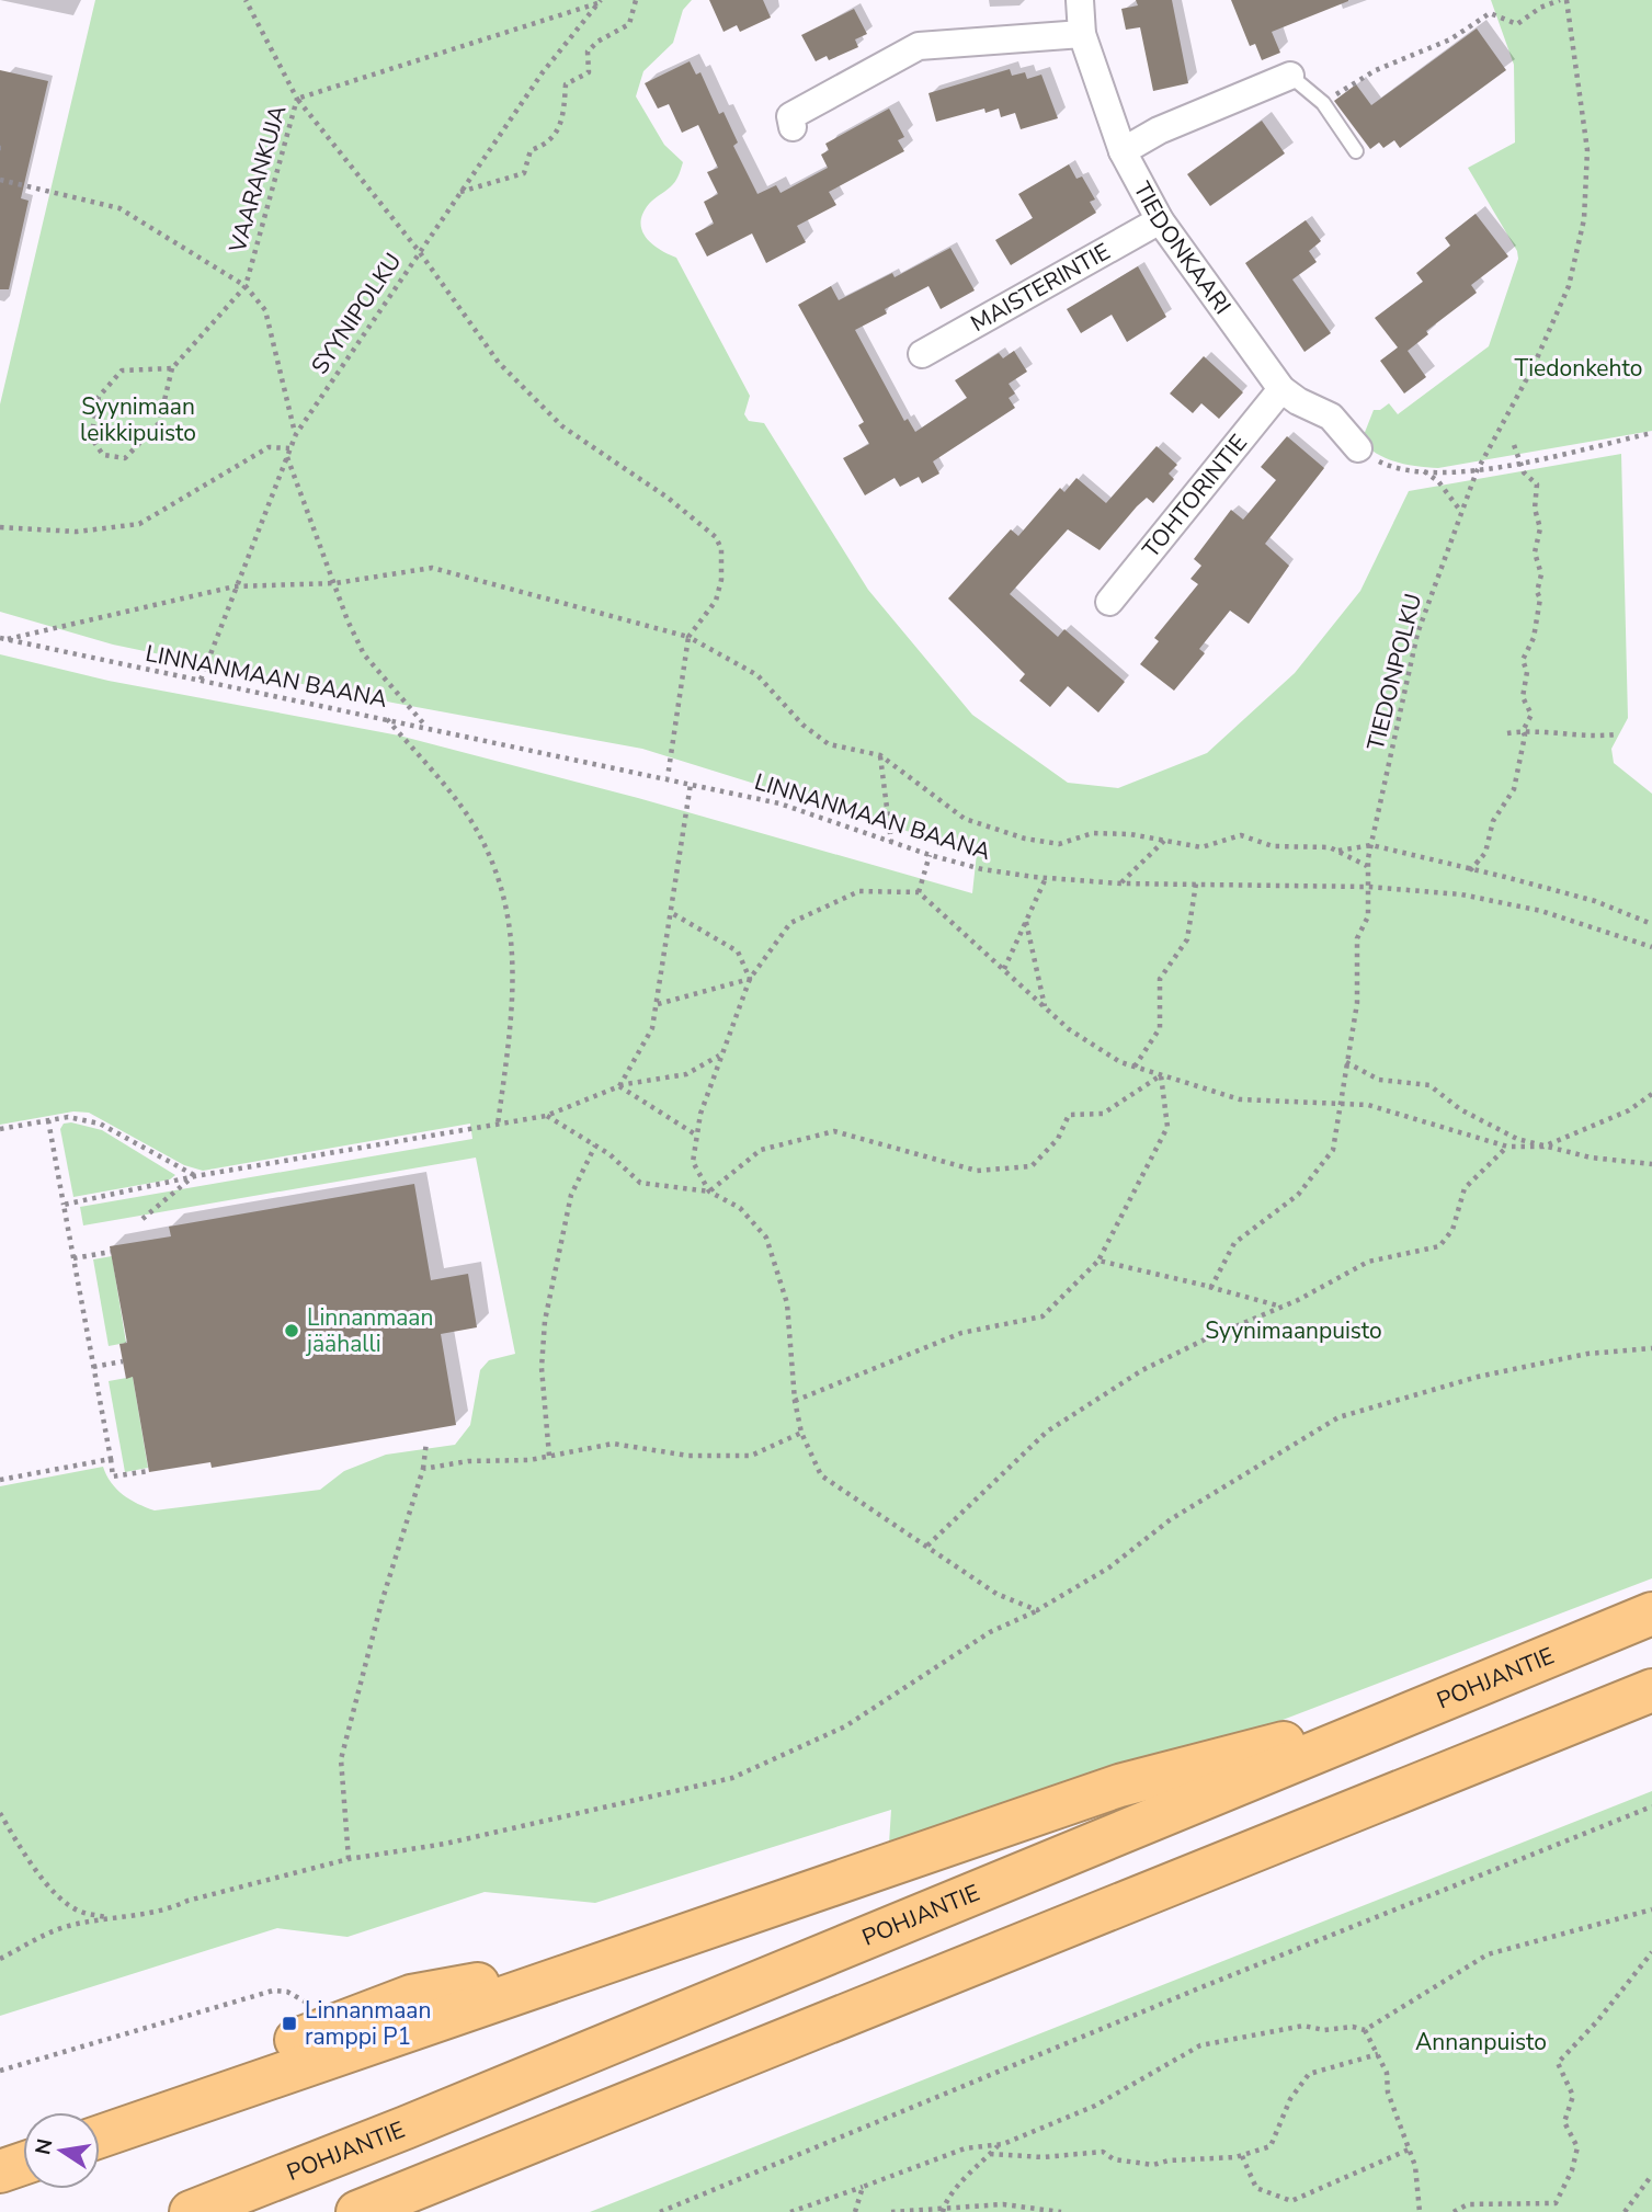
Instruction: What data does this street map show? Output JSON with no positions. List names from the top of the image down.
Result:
{
  "streets": {
    "highway": ["POHJANTIE"],
    "street": ["TIEDONKAARI", "MAISTERINTIE", "TOHTORINTIE"],
    "path": [
      "VAARANKUJA",
      "SYYNIPOLKU",
      "TIEDONPOLKU",
      "LINNANMAAN BAANA"
    ]
  },
  "crossings": [
    ["TIEDONKAARI", "MAISTERINTIE"],
    ["TIEDONKAARI", "TOHTORINTIE"],
    ["SYYNIPOLKU", "LINNANMAAN BAANA"],
    ["TIEDONPOLKU", "LINNANMAAN BAANA"]
  ],
  "parks": [
    "Tiedonkehto",
    "Syynimaan leikkipuisto",
    "Syynimaanpuisto",
    "Annanpuisto"
  ],
  "places": {
    "other": ["Linnanmaan jäähalli"],
    "transit": ["Linnanmaan ramppi P1"]
  },
  "north": "left"
}
